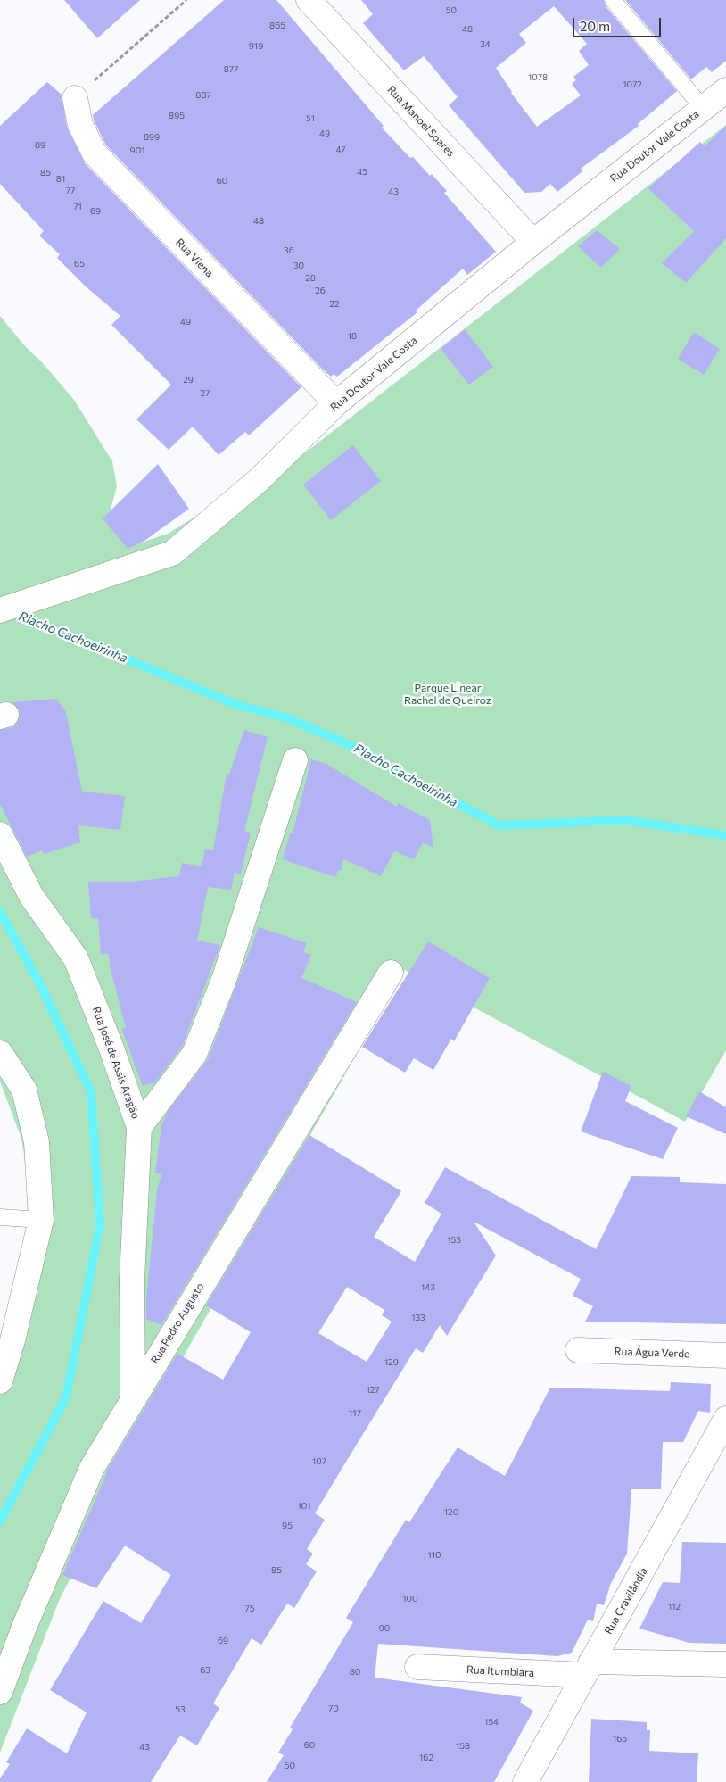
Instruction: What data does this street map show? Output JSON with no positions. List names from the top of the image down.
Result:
{
  "streets": {
    "street": [
      "Rua Manoel Soares",
      "Rua Doutor Vale Costa",
      "Rua Viena",
      "Rua José de Assis Aragão",
      "Rua Pedro Augusto",
      "Rua Água Verde",
      "Rua Cravilândia",
      "Rua Itumbiara"
    ]
  },
  "crossings": [
    ["Rua Manoel Soares", "Rua Doutor Vale Costa"],
    ["Rua Doutor Vale Costa", "Rua Viena"],
    ["Rua José de Assis Aragão", "Rua Pedro Augusto"],
    ["Rua Cravilândia", "Rua Itumbiara"]
  ],
  "water": ["Riacho Cachoeirinha"],
  "parks": ["Parque Linear Rachel de Queiroz"],
  "house_numbers": [
    "50",
    "865",
    "48",
    "34",
    "919",
    "877",
    "1078",
    "1072",
    "887",
    "895",
    "51",
    "49",
    "899",
    "89",
    "47",
    "901",
    "45",
    "85",
    "81",
    "60",
    "77",
    "43",
    "71",
    "69",
    "48",
    "36",
    "65",
    "30",
    "28",
    "26",
    "22",
    "49",
    "18",
    "29",
    "27",
    "153",
    "143",
    "133",
    "129",
    "127",
    "117",
    "107",
    "101",
    "120",
    "95",
    "110",
    "85",
    "100",
    "112",
    "75",
    "90",
    "69",
    "63",
    "80",
    "70",
    "53",
    "154",
    "165",
    "60",
    "158",
    "43",
    "162",
    "50"
  ],
  "scale_bar": "20 m"
}
